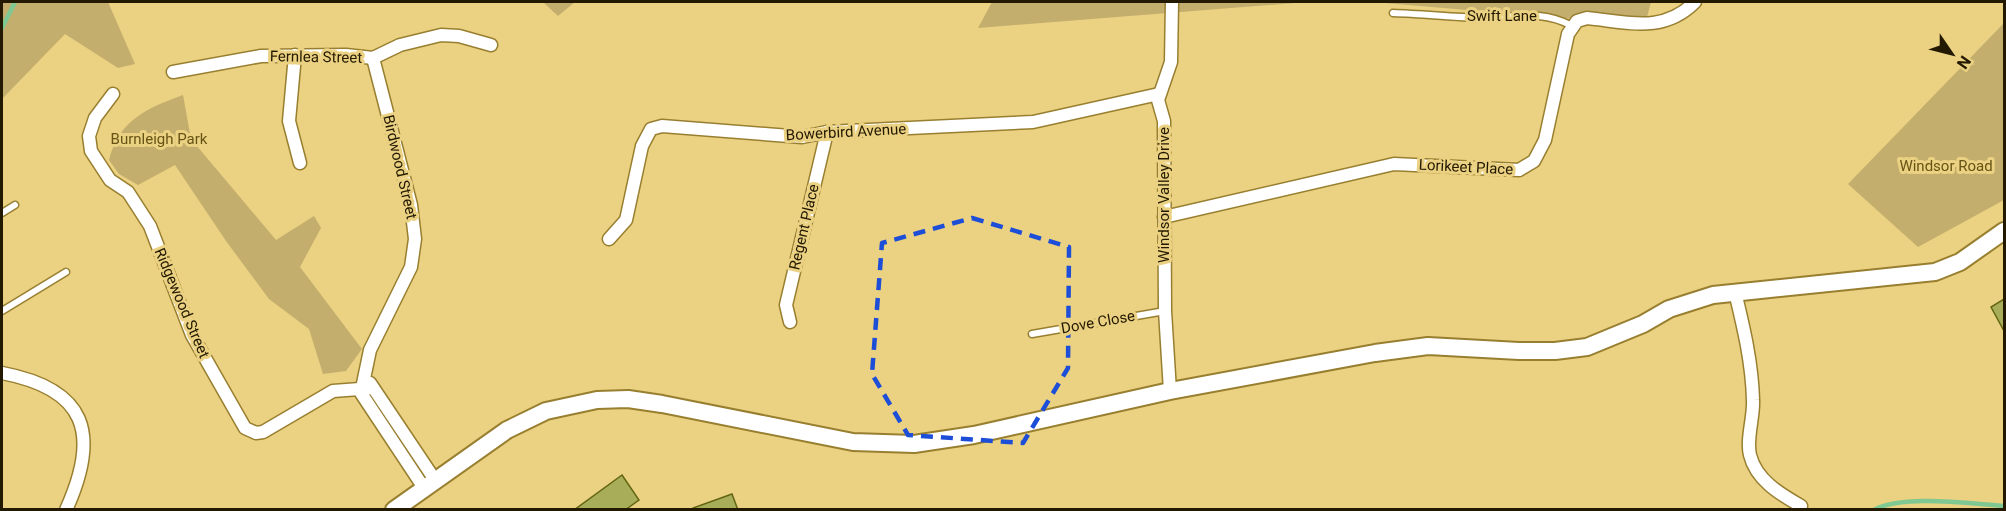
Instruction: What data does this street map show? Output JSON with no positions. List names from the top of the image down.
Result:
{
  "streets": {
    "street": [
      "Fernlea Street",
      "Bowerbird Avenue",
      "Birdwood Street",
      "Lorikeet Place",
      "Windsor Valley Drive",
      "Regent Place",
      "Ridgewood Street"
    ],
    "lane": ["Swift Lane", "Dove Close"]
  },
  "crossings": [
    ["Swift Lane", "Lorikeet Place"],
    ["Fernlea Street", "Birdwood Street"],
    ["Bowerbird Avenue", "Windsor Valley Drive"],
    ["Bowerbird Avenue", "Regent Place"],
    ["Birdwood Street", "Ridgewood Street"],
    ["Lorikeet Place", "Windsor Valley Drive"],
    ["Windsor Valley Drive", "Dove Close"]
  ],
  "parks": ["Burnleigh Park", "Windsor Road"],
  "north": "bottom right"
}
